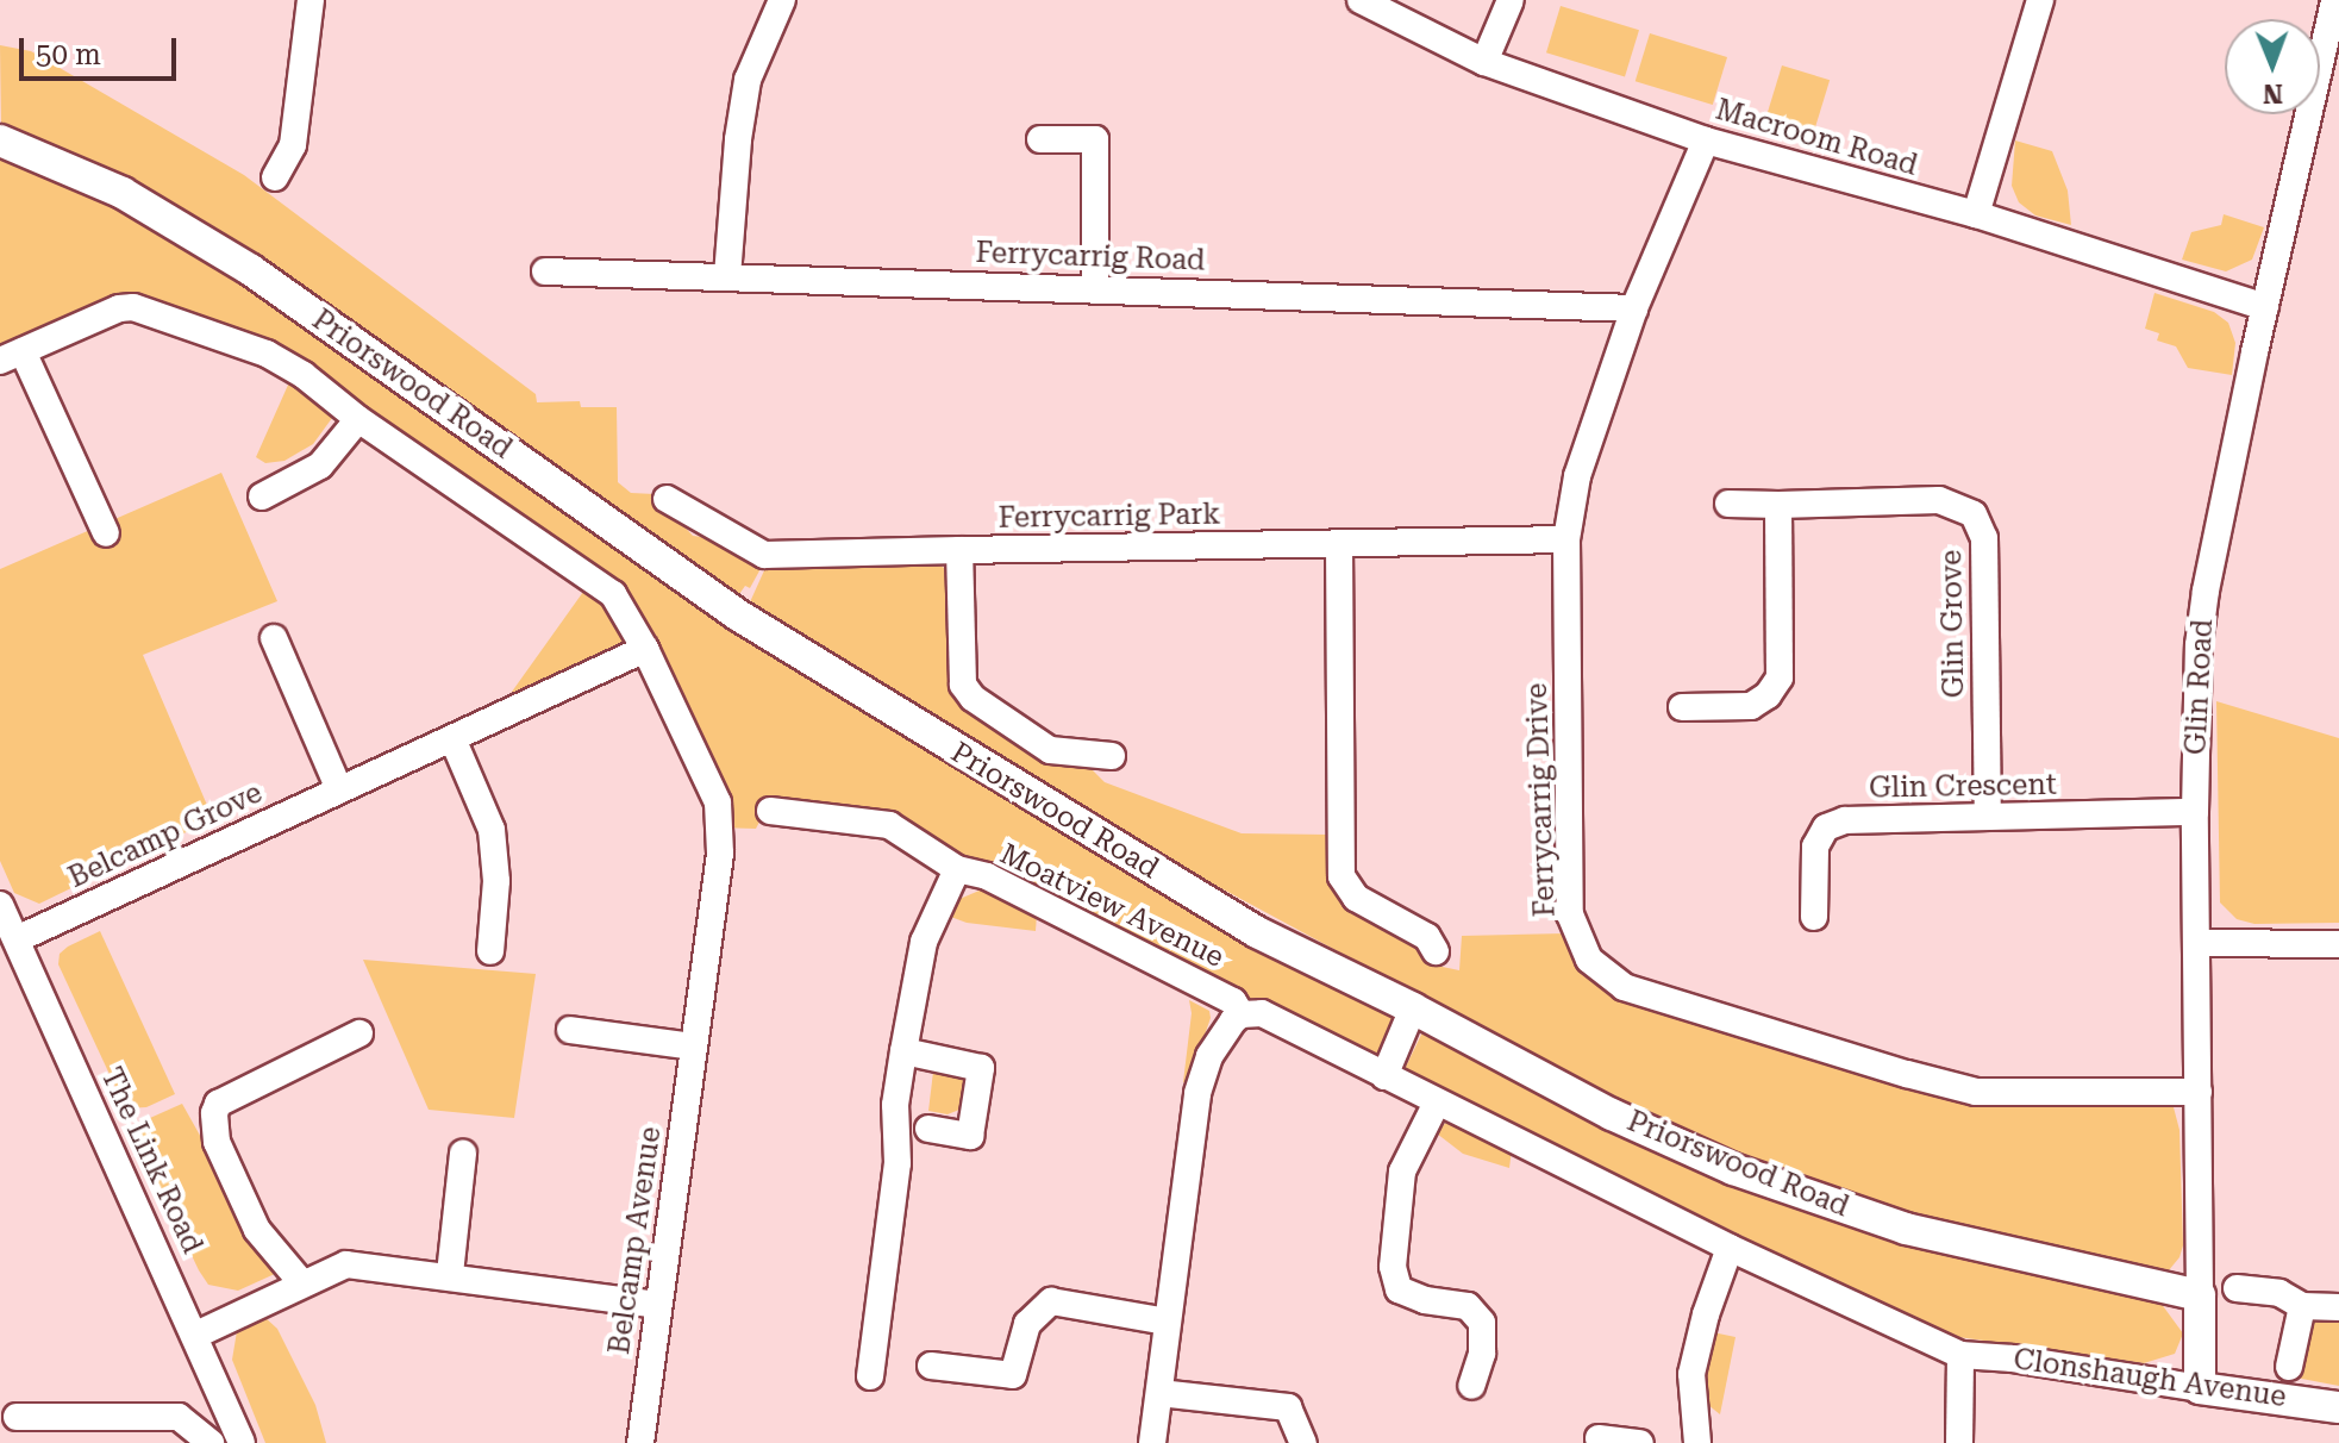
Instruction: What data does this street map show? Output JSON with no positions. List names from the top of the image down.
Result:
{
  "streets": {
    "street": [
      "Macroom Road",
      "Ferrycarrig Road",
      "Priorswood Road",
      "Ferrycarrig Park",
      "Glin Grove",
      "Glin Road",
      "Glin Crescent",
      "Ferrycarrig Drive",
      "Belcamp Grove",
      "Moatview Avenue",
      "The Link Road",
      "Belcamp Avenue",
      "Clonshaugh Avenue"
    ]
  },
  "crossings": [
    ["Macroom Road", "Glin Road"],
    ["Macroom Road", "Ferrycarrig Drive"],
    ["Ferrycarrig Road", "Ferrycarrig Drive"],
    ["Priorswood Road", "Glin Road"],
    ["Ferrycarrig Park", "Ferrycarrig Drive"],
    ["Glin Grove", "Glin Crescent"],
    ["Glin Road", "Glin Crescent"],
    ["Glin Road", "Ferrycarrig Drive"],
    ["Glin Road", "Clonshaugh Avenue"],
    ["Belcamp Grove", "The Link Road"],
    ["Belcamp Grove", "Belcamp Avenue"],
    ["Moatview Avenue", "Clonshaugh Avenue"]
  ],
  "scale_bar": "50 m",
  "north": "bottom"
}
